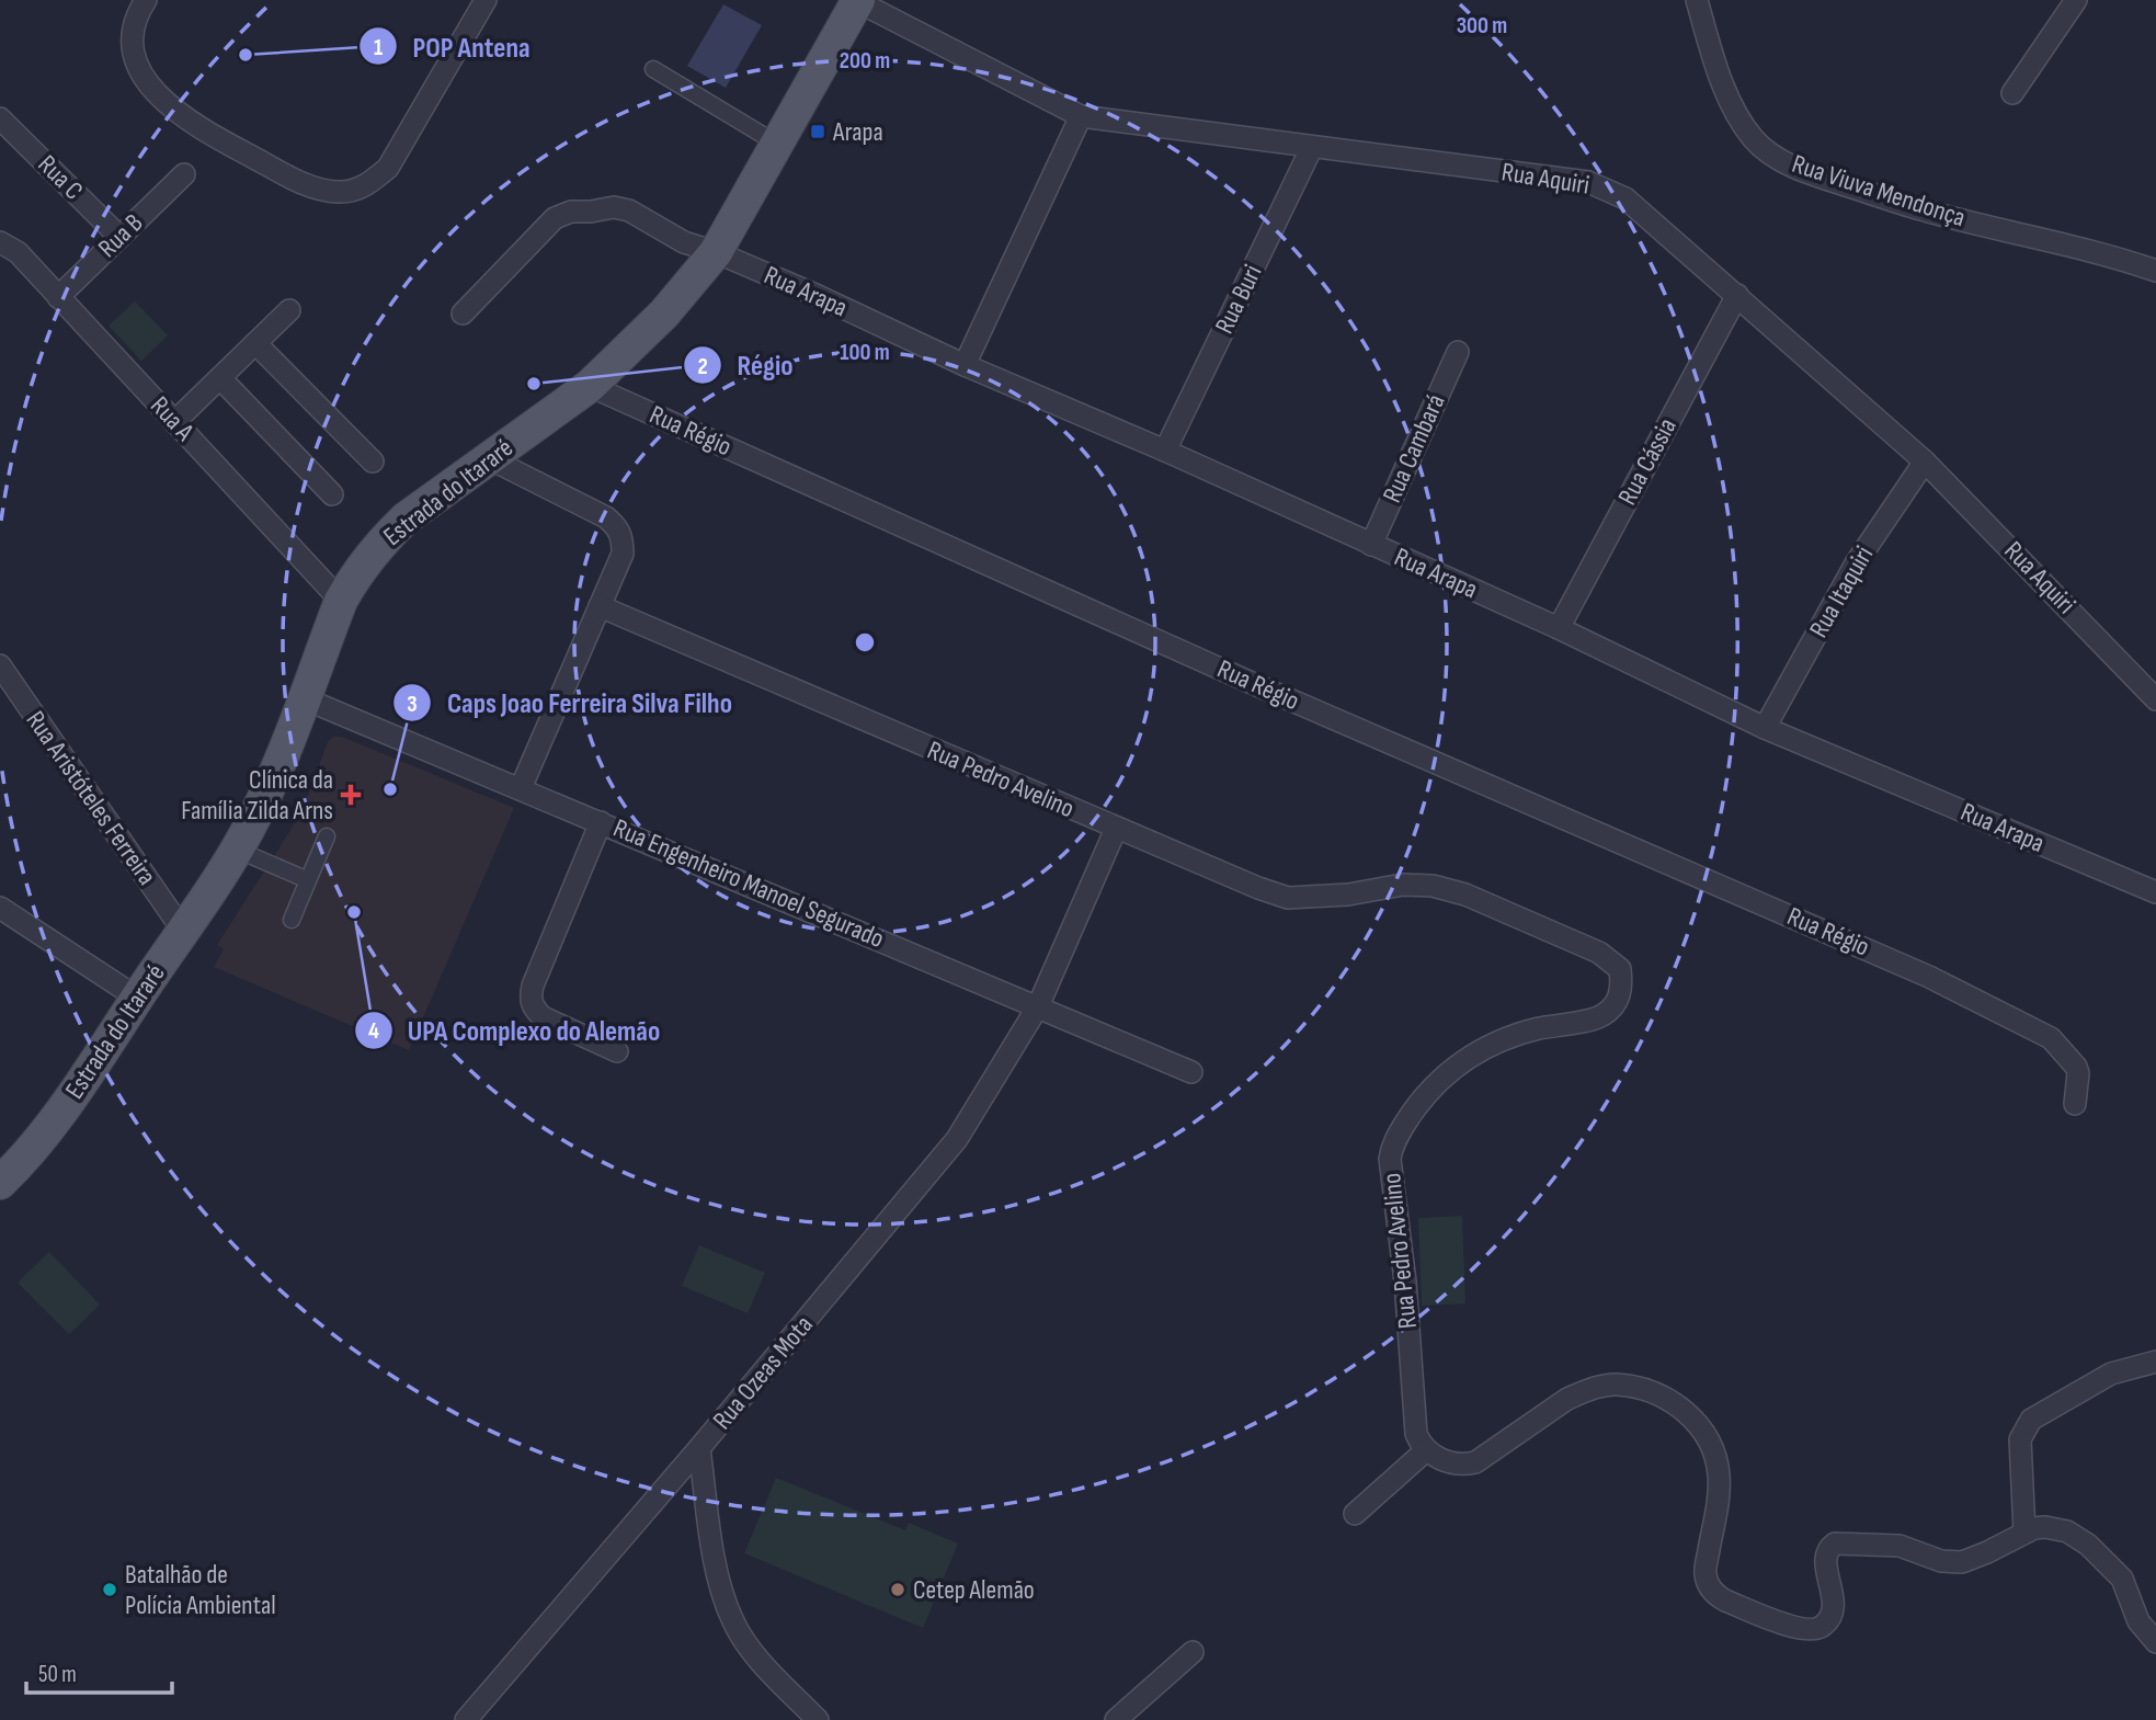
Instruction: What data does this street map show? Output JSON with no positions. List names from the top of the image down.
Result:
{
  "streets": {
    "main road": ["Estrada do Itararé"],
    "street": [
      "Rua C",
      "Rua Aquiri",
      "Rua Viuva Mendonça",
      "Rua B",
      "Rua Arapa",
      "Rua Buri",
      "Rua A",
      "Rua Régio",
      "Rua Cambará",
      "Rua Cássia",
      "Rua Itaquiri",
      "Rua Pedro Avelino",
      "Rua Aristóteles Ferreira",
      "Rua Engenheiro Manoel Segurado",
      "Rua Ozeas Mota"
    ]
  },
  "crossings": [
    ["Rua C", "Rua B"],
    ["Rua Aquiri", "Rua Buri"],
    ["Rua Aquiri", "Rua Cássia"],
    ["Rua Aquiri", "Estrada do Itararé"],
    ["Rua Aquiri", "Rua Itaquiri"],
    ["Rua B", "Rua A"],
    ["Rua Arapa", "Rua Buri"],
    ["Rua Arapa", "Rua Cambará"],
    ["Rua Arapa", "Rua Cássia"],
    ["Rua Arapa", "Estrada do Itararé"],
    ["Rua Arapa", "Rua Itaquiri"],
    ["Rua A", "Estrada do Itararé"],
    ["Rua Régio", "Estrada do Itararé"],
    ["Estrada do Itararé", "Rua Aristóteles Ferreira"],
    ["Estrada do Itararé", "Rua Engenheiro Manoel Segurado"],
    ["Rua Pedro Avelino", "Rua Ozeas Mota"],
    ["Rua Engenheiro Manoel Segurado", "Rua Ozeas Mota"]
  ],
  "places": {
    "other": [
      "POP Antena",
      "Régio",
      "Caps Joao Ferreira Silva Filho",
      "UPA Complexo do Alemão",
      "Batalhão de Polícia Ambiental",
      "Cetep Alemão"
    ],
    "transit": ["Arapa"],
    "health": ["Clínica da Família Zilda Arns"]
  },
  "scale_bar": "50 m",
  "rings": ["300 m", "200 m", "100 m"]
}
